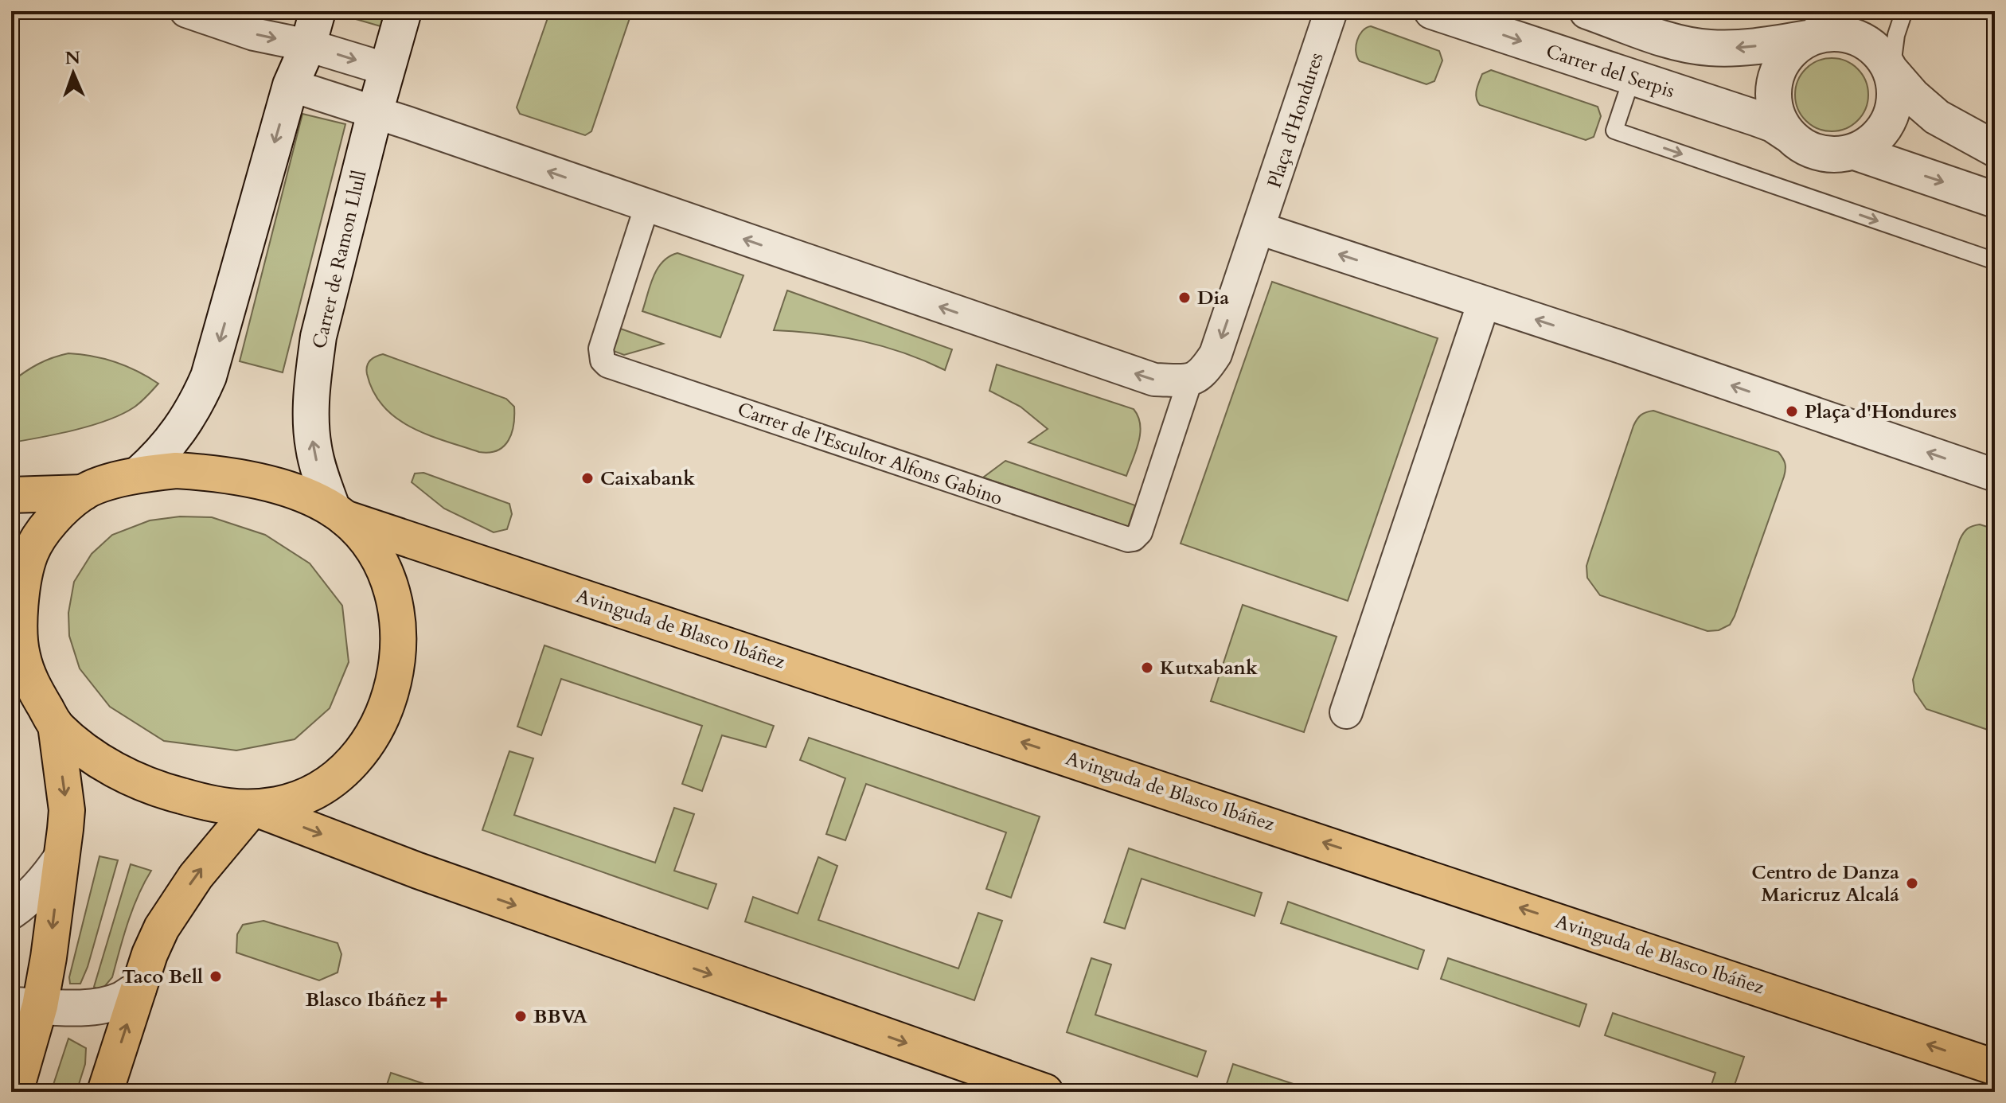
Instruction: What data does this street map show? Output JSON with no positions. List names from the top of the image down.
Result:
{
  "streets": {
    "main road": ["Avinguda de Blasco Ibáñez"],
    "street": [
      "Carrer del Serpis",
      "Plaça d'Hondures",
      "Carrer de Ramon Llull",
      "Carrer de l'Escultor Alfons Gabino"
    ]
  },
  "crossings": [
    ["Plaça d'Hondures", "Carrer de l'Escultor Alfons Gabino"],
    ["Carrer de Ramon Llull", "Avinguda de Blasco Ibáñez"]
  ],
  "one_way": ["Avinguda de Blasco Ibáñez"],
  "places": {
    "other": [
      "Dia",
      "Plaça d'Hondures",
      "Caixabank",
      "Kutxabank",
      "Centro de Danza Maricruz Alcalá",
      "Taco Bell",
      "BBVA"
    ],
    "health": ["Blasco Ibáñez"]
  },
  "north": "top"
}
